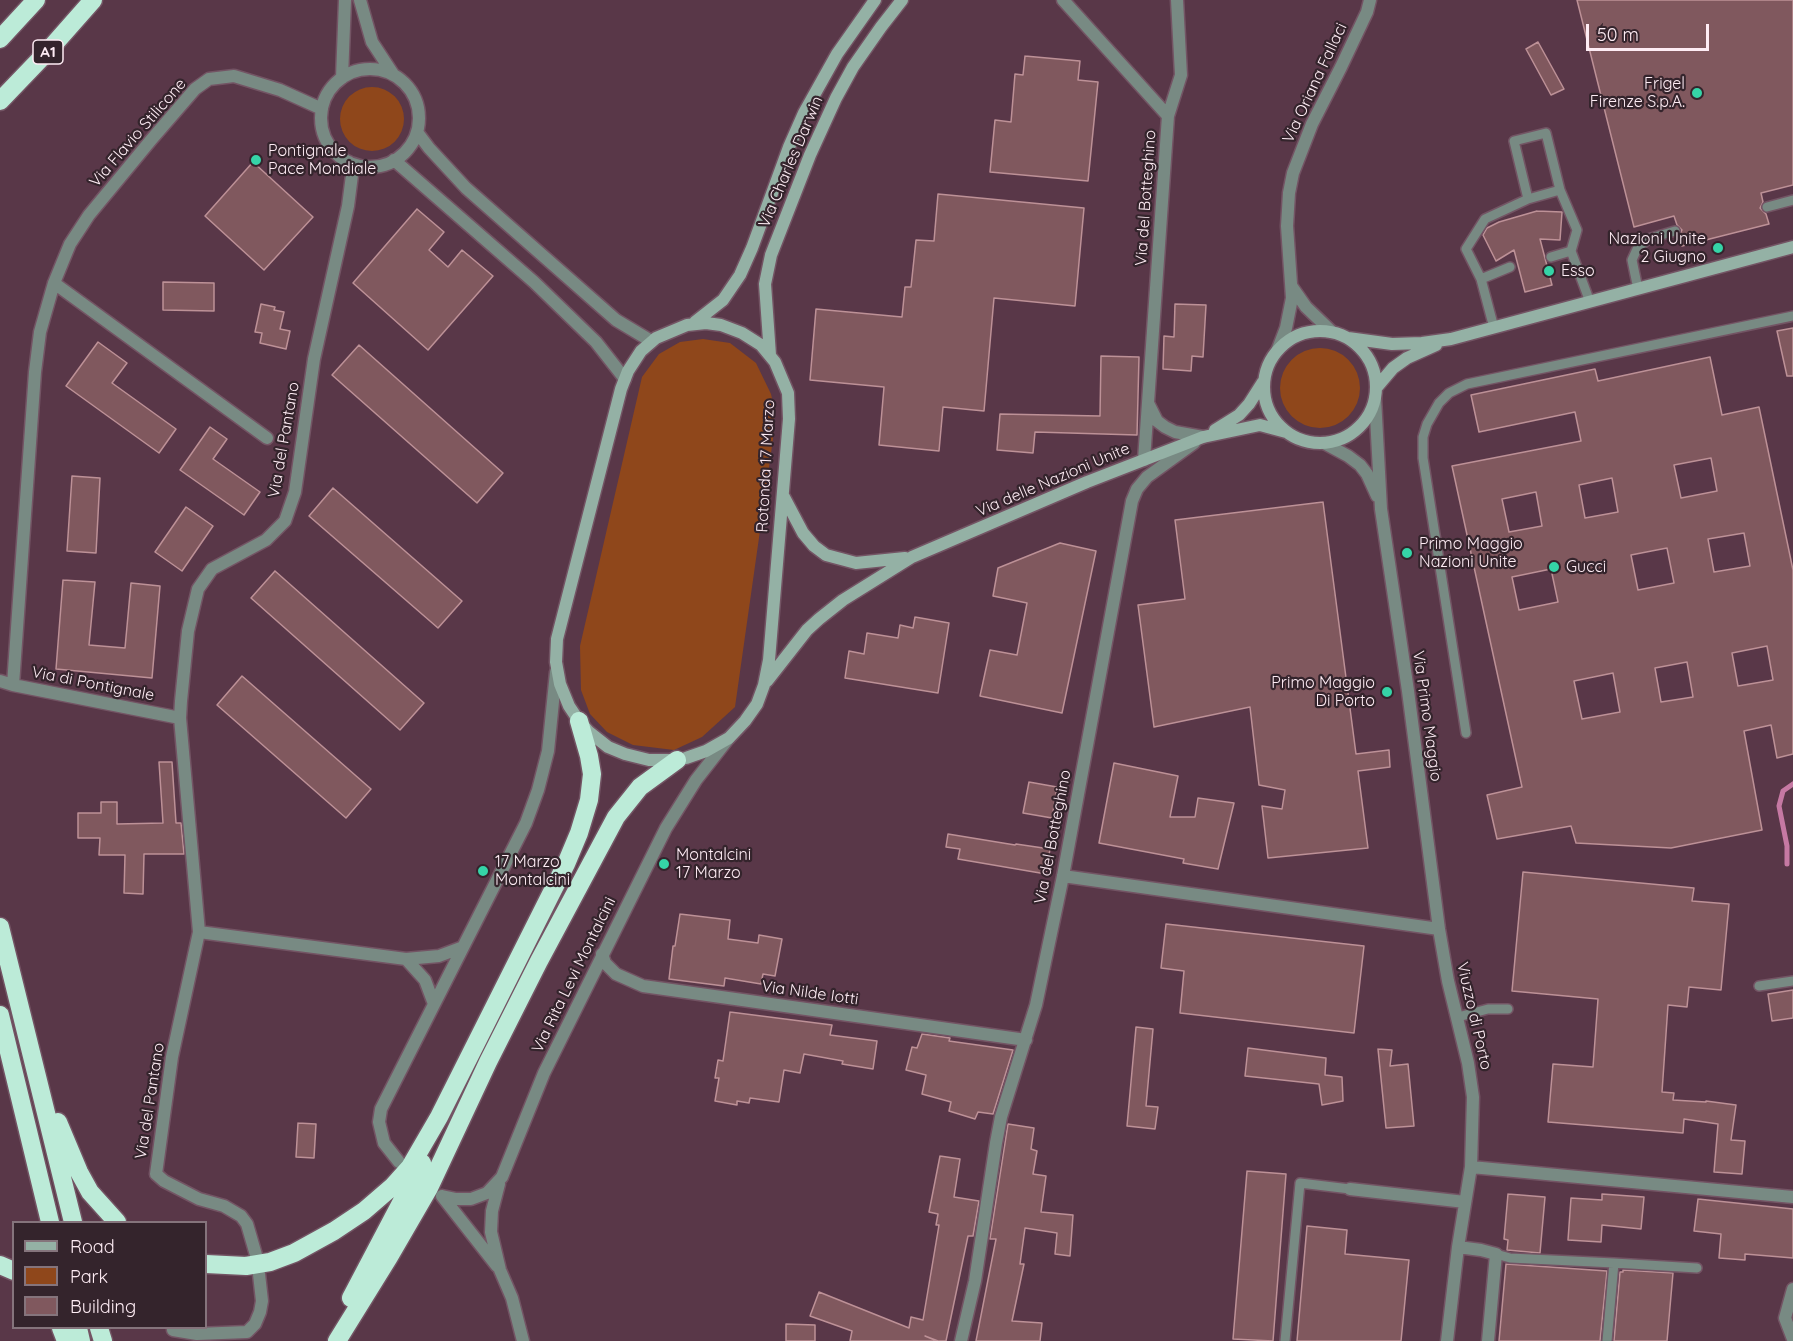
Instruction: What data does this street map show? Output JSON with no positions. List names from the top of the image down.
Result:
{
  "streets": {
    "highway": ["A1"],
    "main road": ["Via Charles Darwin", "Rotonda 17 Marzo", "Via delle Nazioni Unite"],
    "street": [
      "Via Oriana Fallaci",
      "Via Flavio Stilicone",
      "Via del Botteghino",
      "Via del Pantano",
      "Via di Pontignale",
      "Via Primo Maggio",
      "Via Rita Levi Montalcini",
      "Via Nilde Iotti",
      "Viuzzo di Porto"
    ]
  },
  "crossings": [
    ["Via Oriana Fallaci", "Via delle Nazioni Unite"],
    ["Via Oriana Fallaci", "Via Primo Maggio"],
    ["Via Flavio Stilicone", "Via del Pantano"],
    ["Via Flavio Stilicone", "Via di Pontignale"],
    ["Via Charles Darwin", "Rotonda 17 Marzo"],
    ["Via del Botteghino", "Via delle Nazioni Unite"],
    ["Via del Botteghino", "Via Nilde Iotti"],
    ["Via del Pantano", "Via di Pontignale"],
    ["Rotonda 17 Marzo", "Via delle Nazioni Unite"],
    ["Rotonda 17 Marzo", "Via Rita Levi Montalcini"],
    ["Via delle Nazioni Unite", "Via Primo Maggio"],
    ["Via Primo Maggio", "Viuzzo di Porto"],
    ["Via Rita Levi Montalcini", "Via Nilde Iotti"]
  ],
  "places": [
    "Frigel Firenze S.p.A.",
    "Pontignale Pace Mondiale",
    "Nazioni Unite 2 Giugno",
    "Esso",
    "Primo Maggio Nazioni Unite",
    "Gucci",
    "Primo Maggio Di Porto",
    "Montalcini 17 Marzo",
    "17 Marzo Montalcini"
  ],
  "legend": ["Road", "Park", "Building"],
  "scale_bar": "50 m"
}
